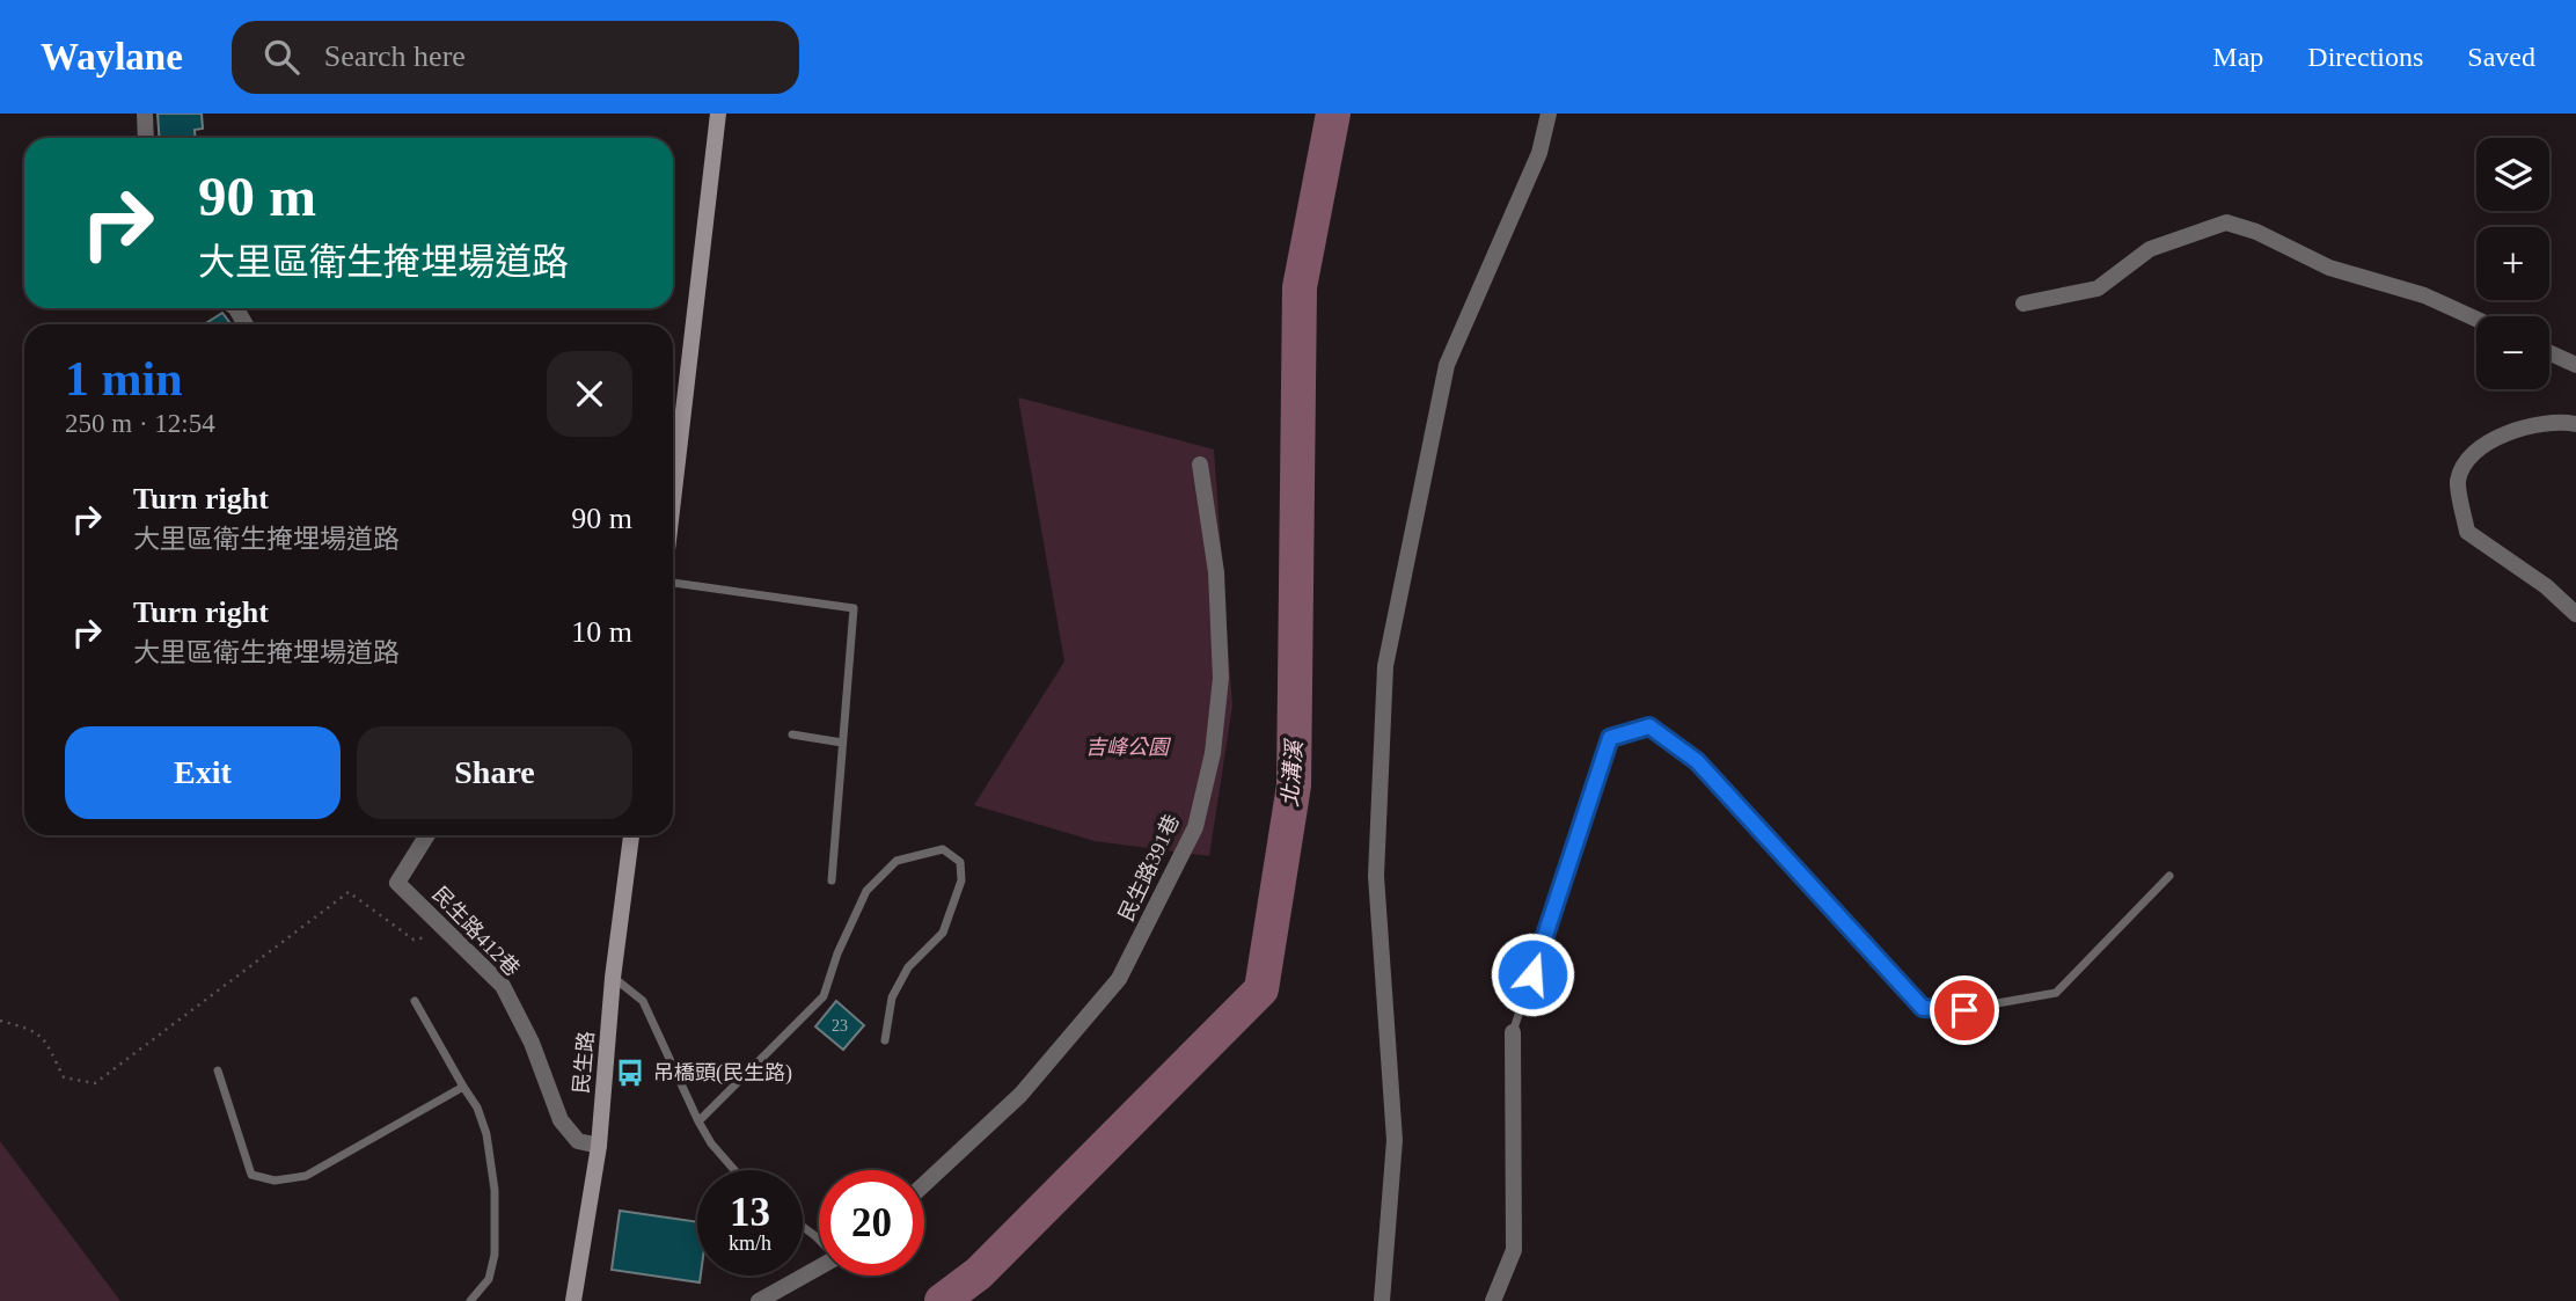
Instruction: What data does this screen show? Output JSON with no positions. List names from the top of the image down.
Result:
{
  "streets": {
    "street": ["民生路391巷", "民生路412巷", "民生路"]
  },
  "crossings": [
    ["民生路412巷", "民生路"]
  ],
  "water": ["北溝溪"],
  "parks": ["吉峰公園"],
  "places": {
    "bus stop": ["吊橋頭(民生路)"]
  },
  "house_numbers": ["23"],
  "page": {
    "header": "Waylane",
    "search": "Search here",
    "nav": ["Map", "Directions", "Saved"],
    "map_buttons": ["+", "−"],
    "turn": ["90 m", "大里區衛生掩埋場道路"],
    "heading": ["1 min", "250 m · 12:54"],
    "list": [
      {
        "name": "Turn right",
        "note": "大里區衛生掩埋場道路",
        "value": "90 m"
      },
      {
        "name": "Turn right",
        "note": "大里區衛生掩埋場道路",
        "value": "10 m"
      }
    ],
    "buttons": ["Exit", "Share"],
    "speed": "13 km/h",
    "limit": "20"
  }
}
